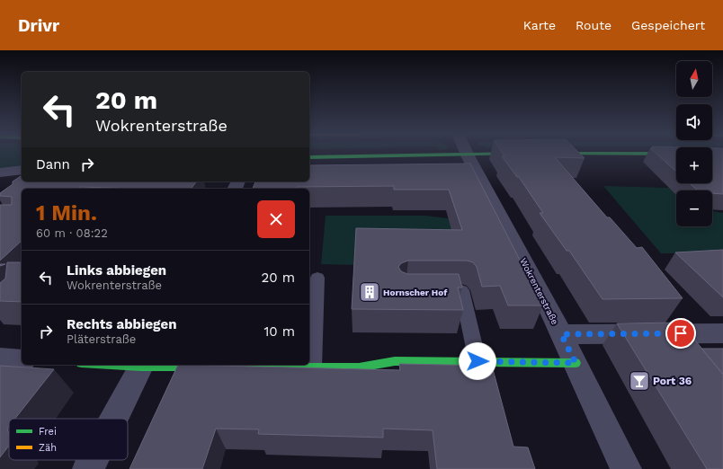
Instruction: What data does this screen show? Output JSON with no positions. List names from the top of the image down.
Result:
{
  "streets": {
    "street": ["Wokrenterstraße"]
  },
  "places": {
    "building": ["Hornscher Hof"],
    "bar": ["Port 36"]
  },
  "legend": ["Frei", "Zäh"],
  "north": "top",
  "page": {
    "header": "Drivr",
    "nav": ["Karte", "Route", "Gespeichert"],
    "map_buttons": ["+", "−"],
    "turn": ["20 m", "Wokrenterstraße"],
    "then": "Dann",
    "heading": ["1 Min.", "60 m · 08:22"],
    "list": [
      {
        "name": "Links abbiegen",
        "note": "Wokrenterstraße",
        "value": "20 m"
      },
      {
        "name": "Rechts abbiegen",
        "note": "Pläterstraße",
        "value": "10 m"
      }
    ]
  }
}
